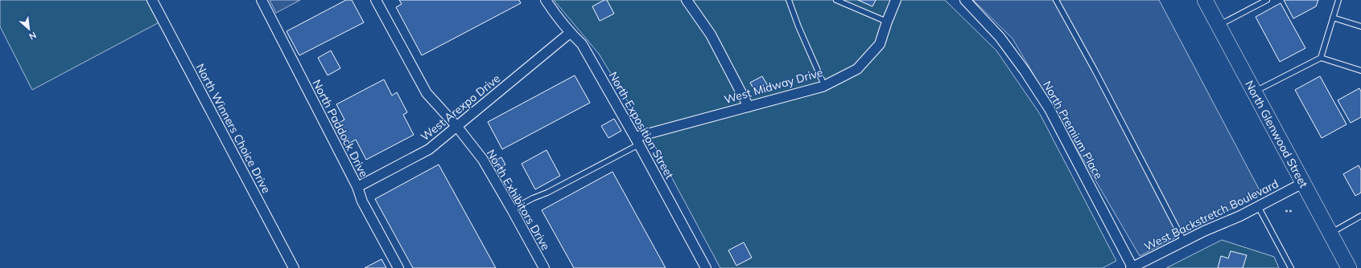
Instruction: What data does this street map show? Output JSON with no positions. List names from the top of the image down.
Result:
{
  "streets": {
    "main road": ["North Glenwood Street"],
    "street": [
      "West Midway Drive",
      "West Arexpo Drive",
      "North Exposition Street",
      "North Winners Choice Drive",
      "North Paddock Drive",
      "North Premium Place",
      "North Exhibitors Drive",
      "West Backstretch Boulevard"
    ]
  },
  "crossings": [
    ["West Midway Drive", "North Exposition Street"],
    ["West Arexpo Drive", "North Exposition Street"],
    ["West Arexpo Drive", "North Paddock Drive"],
    ["West Arexpo Drive", "North Exhibitors Drive"],
    ["North Premium Place", "West Backstretch Boulevard"],
    ["North Glenwood Street", "West Backstretch Boulevard"]
  ],
  "north": "bottom right"
}
